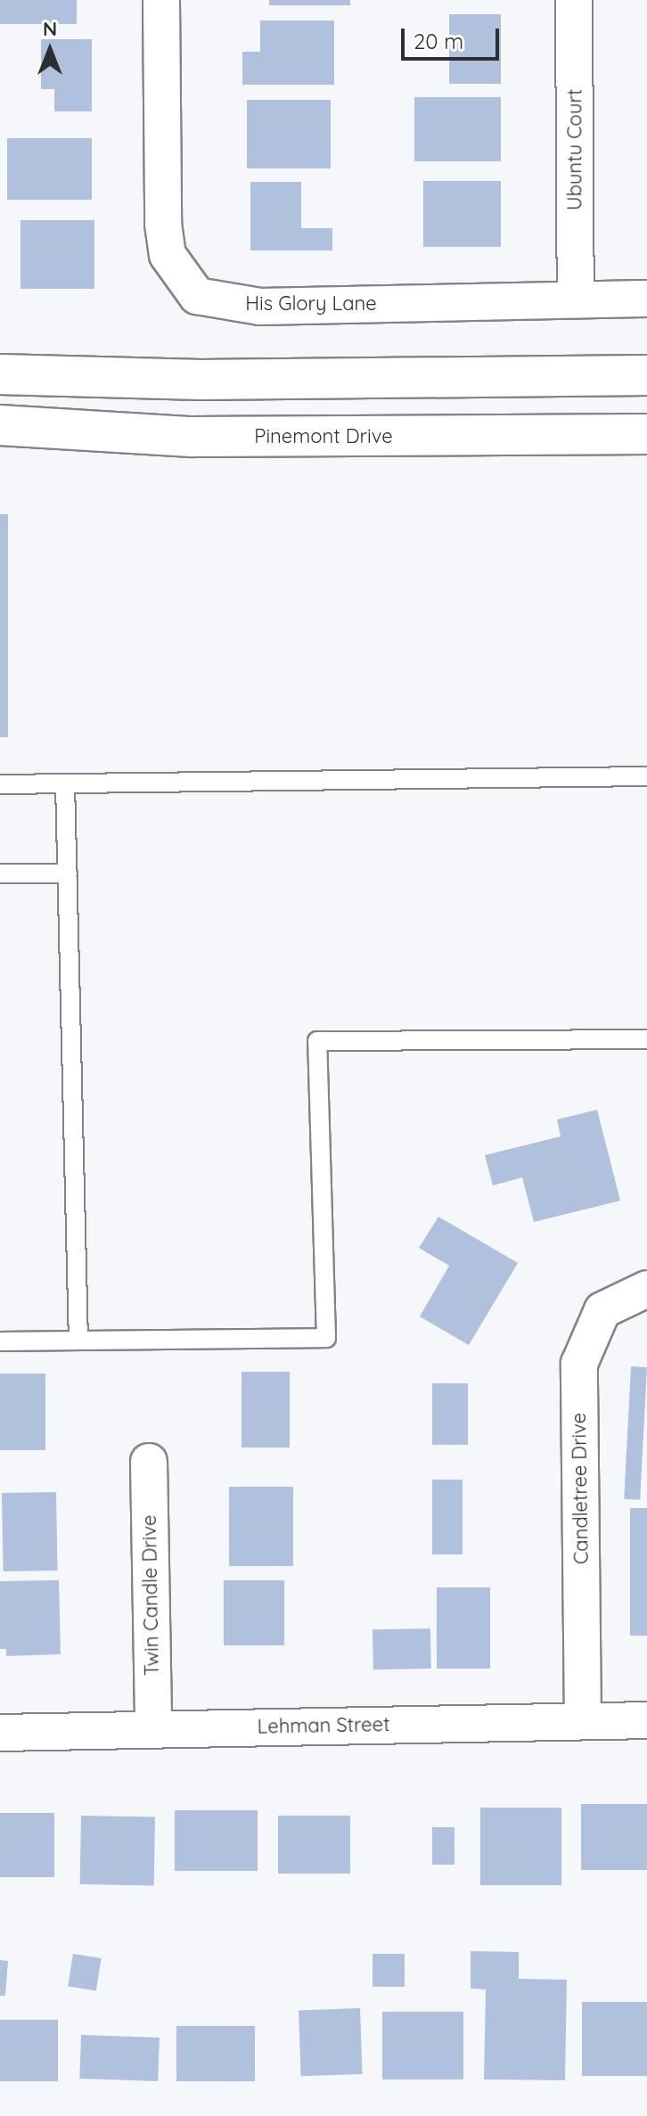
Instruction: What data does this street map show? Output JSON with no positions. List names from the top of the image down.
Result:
{
  "streets": {
    "main road": ["Pinemont Drive"],
    "street": [
      "Ubuntu Court",
      "His Glory Lane",
      "Candletree Drive",
      "Twin Candle Drive",
      "Lehman Street"
    ]
  },
  "crossings": [
    ["Ubuntu Court", "His Glory Lane"],
    ["Candletree Drive", "Lehman Street"],
    ["Twin Candle Drive", "Lehman Street"]
  ],
  "scale_bar": "20 m",
  "north": "top"
}
